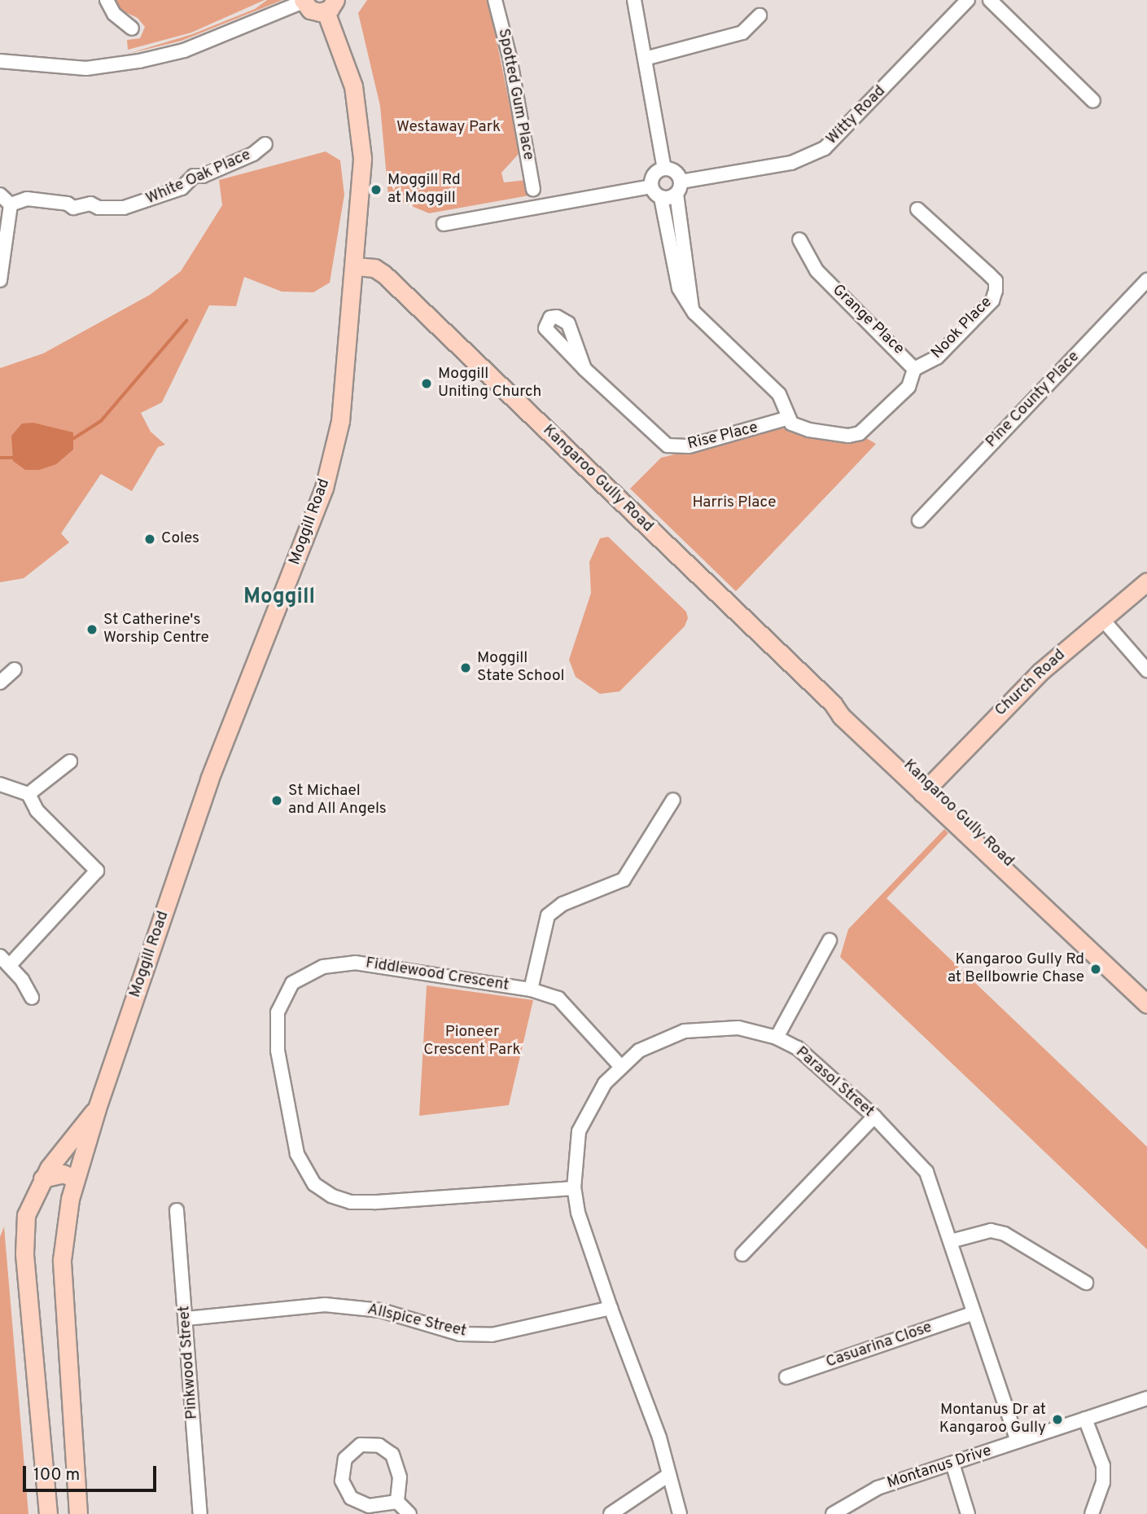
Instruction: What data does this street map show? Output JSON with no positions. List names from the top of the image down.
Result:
{
  "streets": {
    "main road": ["Kangaroo Gully Road", "Moggill Road", "Church Road"],
    "street": [
      "Spotted Gum Place",
      "Witty Road",
      "White Oak Place",
      "Grange Place",
      "Nook Place",
      "Pine County Place",
      "Rise Place",
      "Fiddlewood Crescent",
      "Parasol Street",
      "Allspice Street",
      "Casuarina Close",
      "Pinkwood Street",
      "Montanus Drive"
    ]
  },
  "crossings": [
    ["Grange Place", "Nook Place"],
    ["Grange Place", "Rise Place"],
    ["Kangaroo Gully Road", "Moggill Road"],
    ["Kangaroo Gully Road", "Church Road"],
    ["Fiddlewood Crescent", "Parasol Street"],
    ["Parasol Street", "Allspice Street"],
    ["Parasol Street", "Casuarina Close"],
    ["Parasol Street", "Montanus Drive"],
    ["Allspice Street", "Pinkwood Street"]
  ],
  "districts": ["Moggill"],
  "parks": ["Westaway Park", "Harris Place", "Pioneer Crescent Park"],
  "places": [
    "Moggill Rd at Moggill",
    "Moggill Uniting Church",
    "Coles",
    "St Catherine's Worship Centre",
    "Moggill State School",
    "St Michael and All Angels",
    "Kangaroo Gully Rd at Bellbowrie Chase",
    "Montanus Dr at Kangaroo Gully"
  ],
  "scale_bar": "100 m"
}
